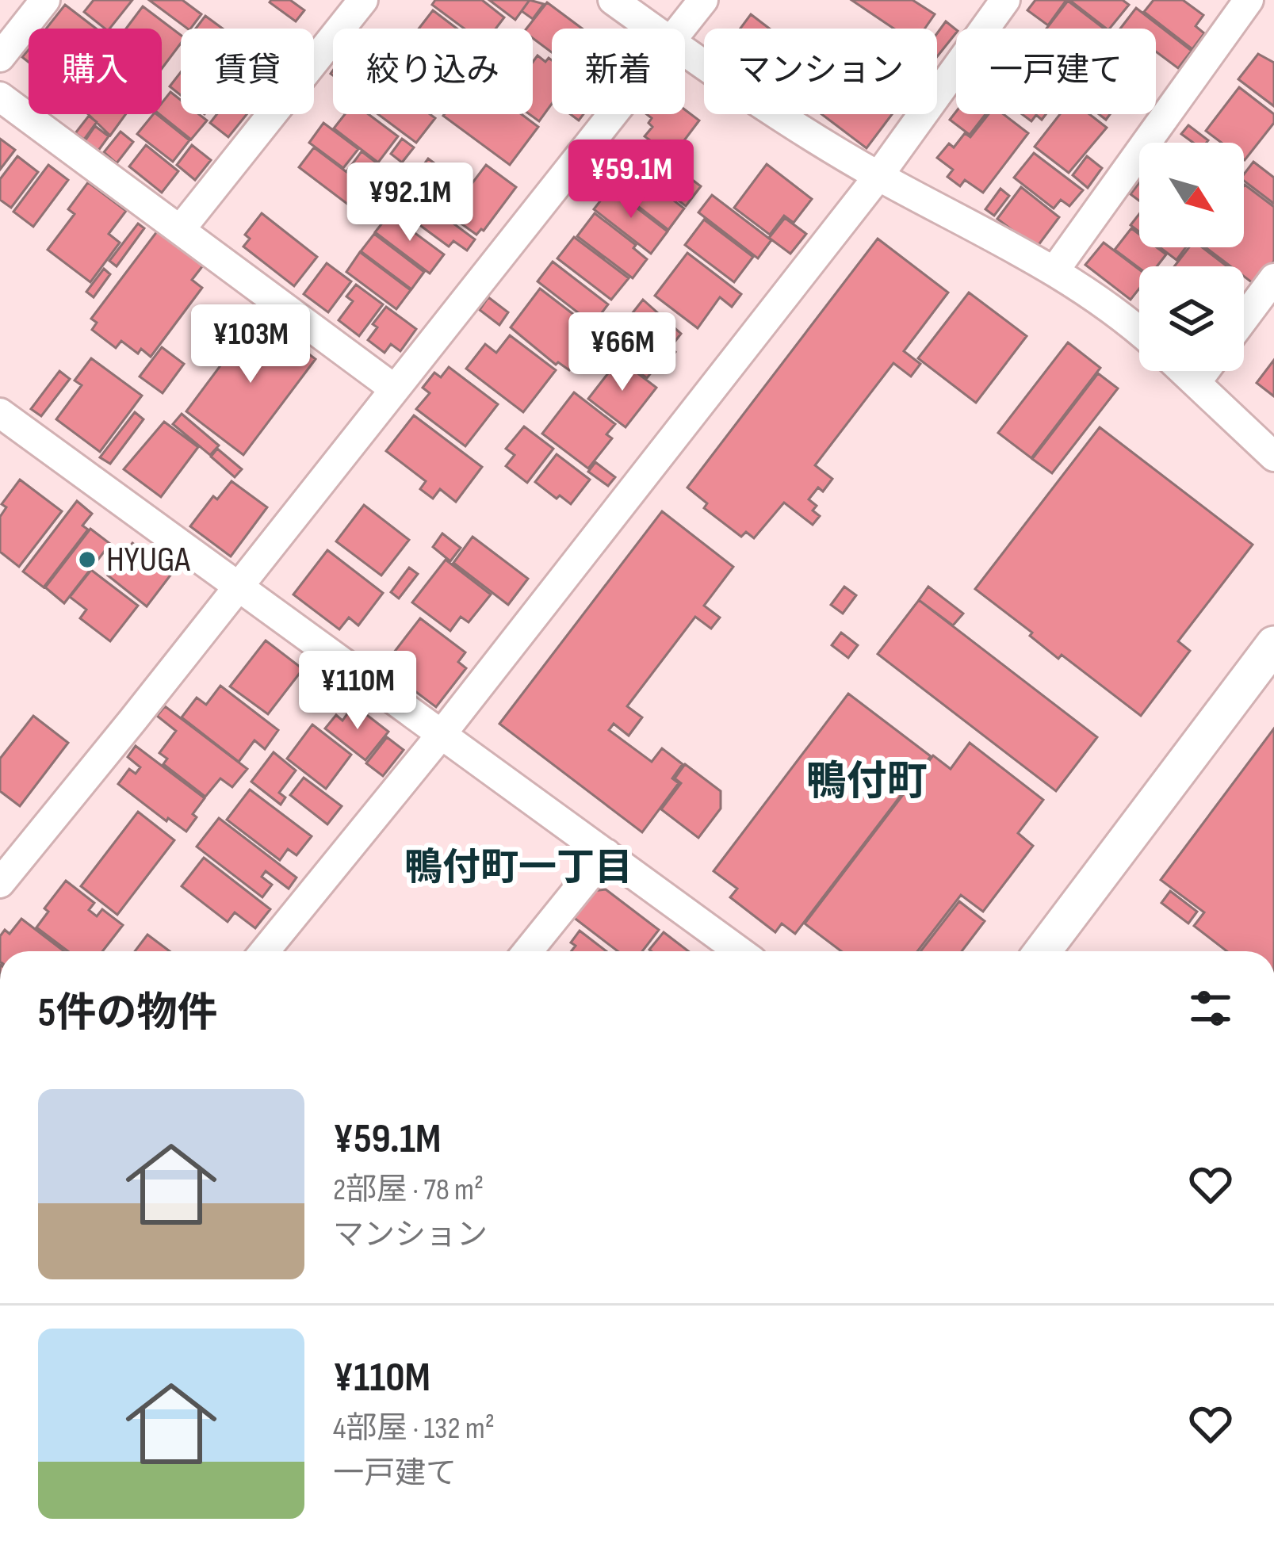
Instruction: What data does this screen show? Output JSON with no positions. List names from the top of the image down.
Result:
{
  "districts": ["鴨付町", "鴨付町一丁目"],
  "places": ["HYUGA"],
  "north": "bottom right",
  "page": {
    "chip": [
      "購入",
      "賃貸",
      "絞り込み",
      "新着",
      "マンション",
      "一戸建て"
    ],
    "price": [
      "¥59.1M",
      "¥92.1M",
      "¥103M",
      "¥66M",
      "¥110M"
    ],
    "heading": "5件の物件",
    "list": [
      {
        "name": "¥59.1M",
        "note": "2部屋 · 78 m² · マンション"
      },
      {
        "name": "¥110M",
        "note": "4部屋 · 132 m² · 一戸建て"
      }
    ]
  }
}
